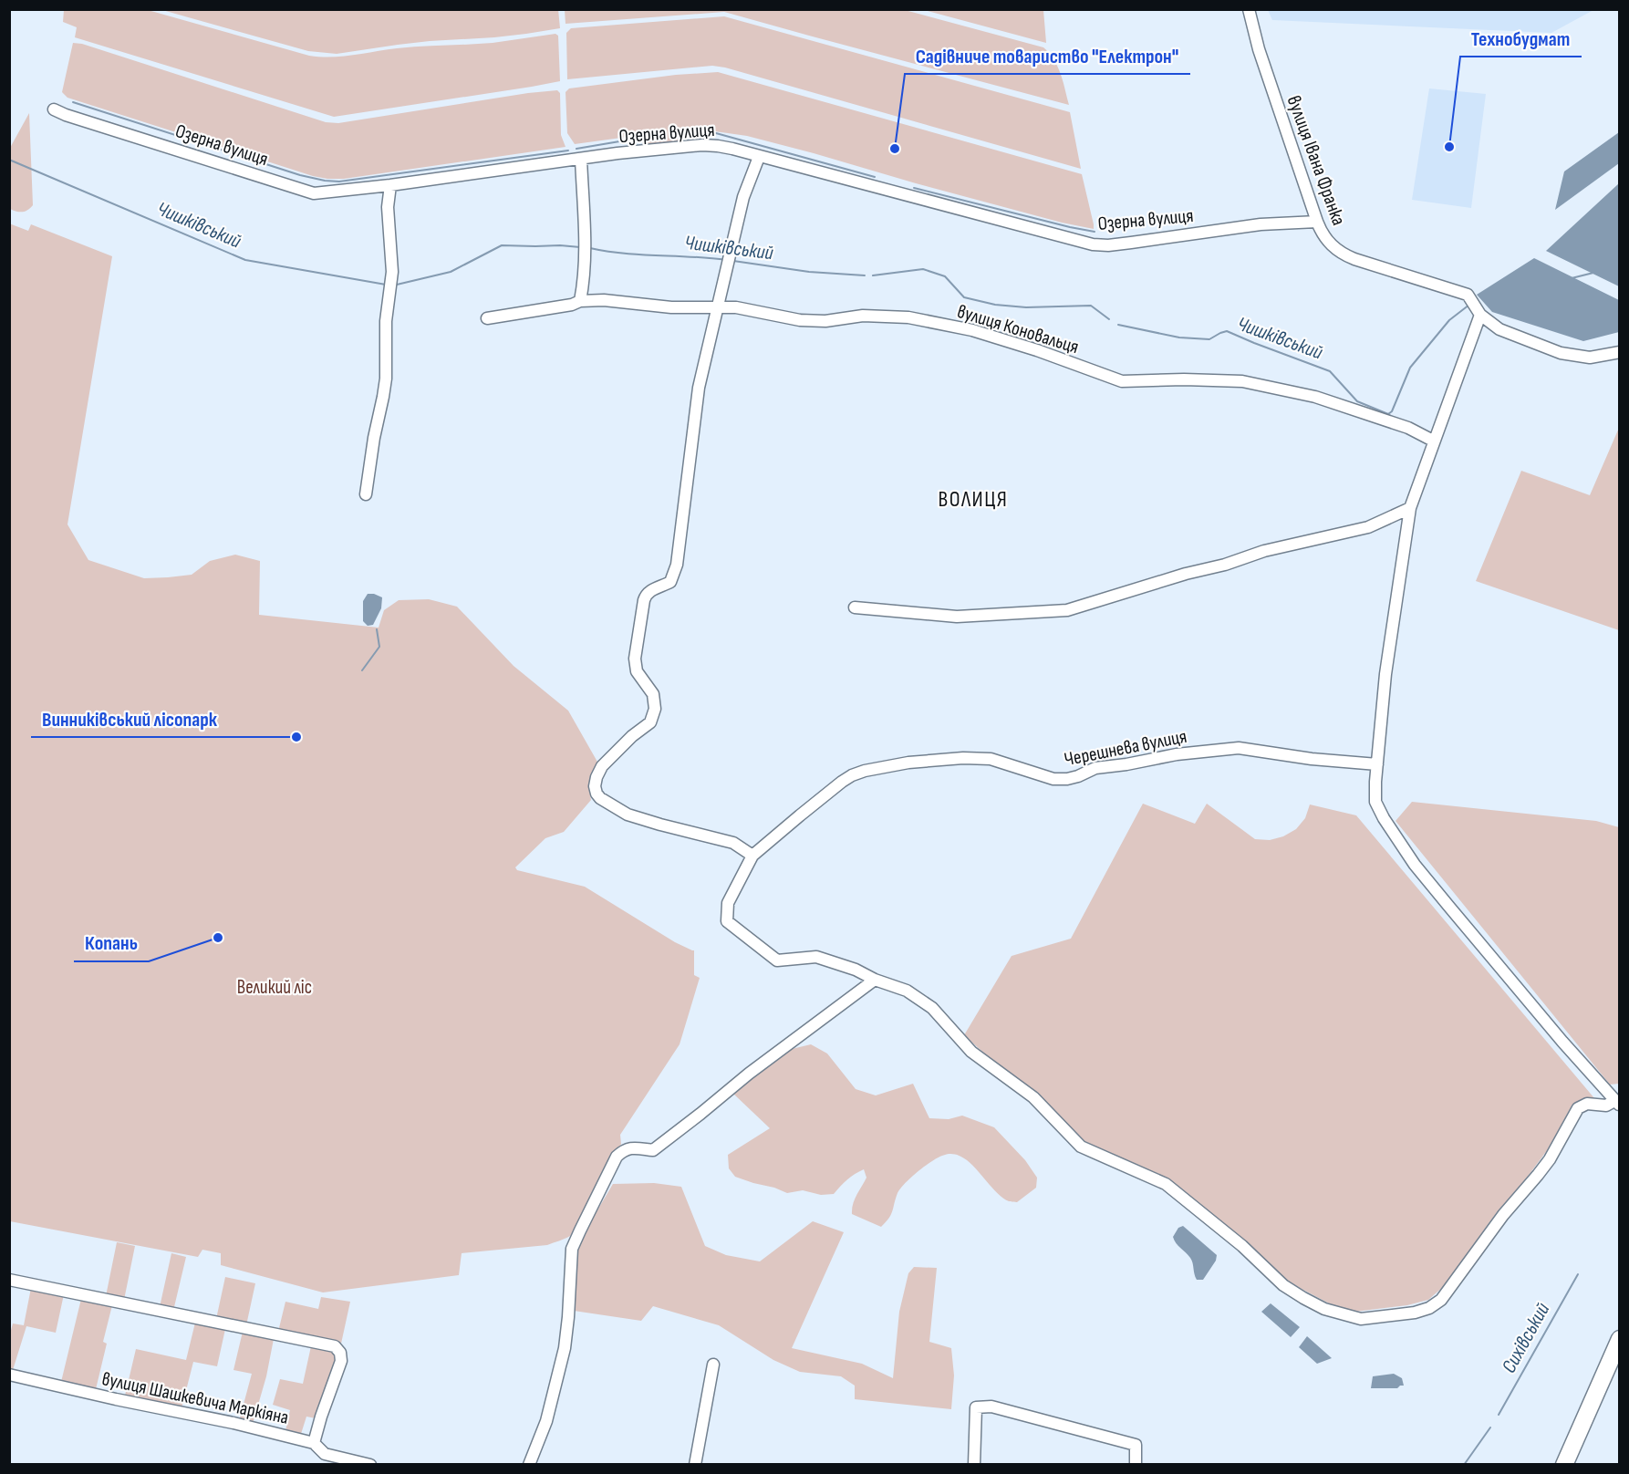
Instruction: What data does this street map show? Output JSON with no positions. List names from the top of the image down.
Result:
{
  "streets": {
    "street": [
      "Озерна вулиця",
      "вулиця Івана Франка",
      "вулиця Коновальця",
      "Черешнева вулиця",
      "вулиця Шашкевича Маркіяна"
    ]
  },
  "crossings": [
    ["Озерна вулиця", "вулиця Івана Франка"]
  ],
  "districts": ["ВОЛИЦЯ"],
  "water": ["Чишківський", "Сихівський"],
  "parks": ["Великий ліс"],
  "places": [
    "Технобудмат",
    "Садівниче товариство \"Електрон\"",
    "Винниківський лісопарк",
    "Копань"
  ]
}
